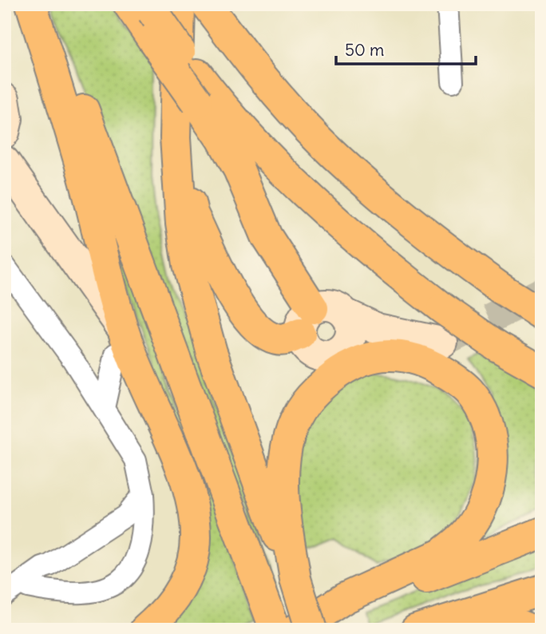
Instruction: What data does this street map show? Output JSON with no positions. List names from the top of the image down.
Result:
{
  "scale_bar": "50 m"
}
